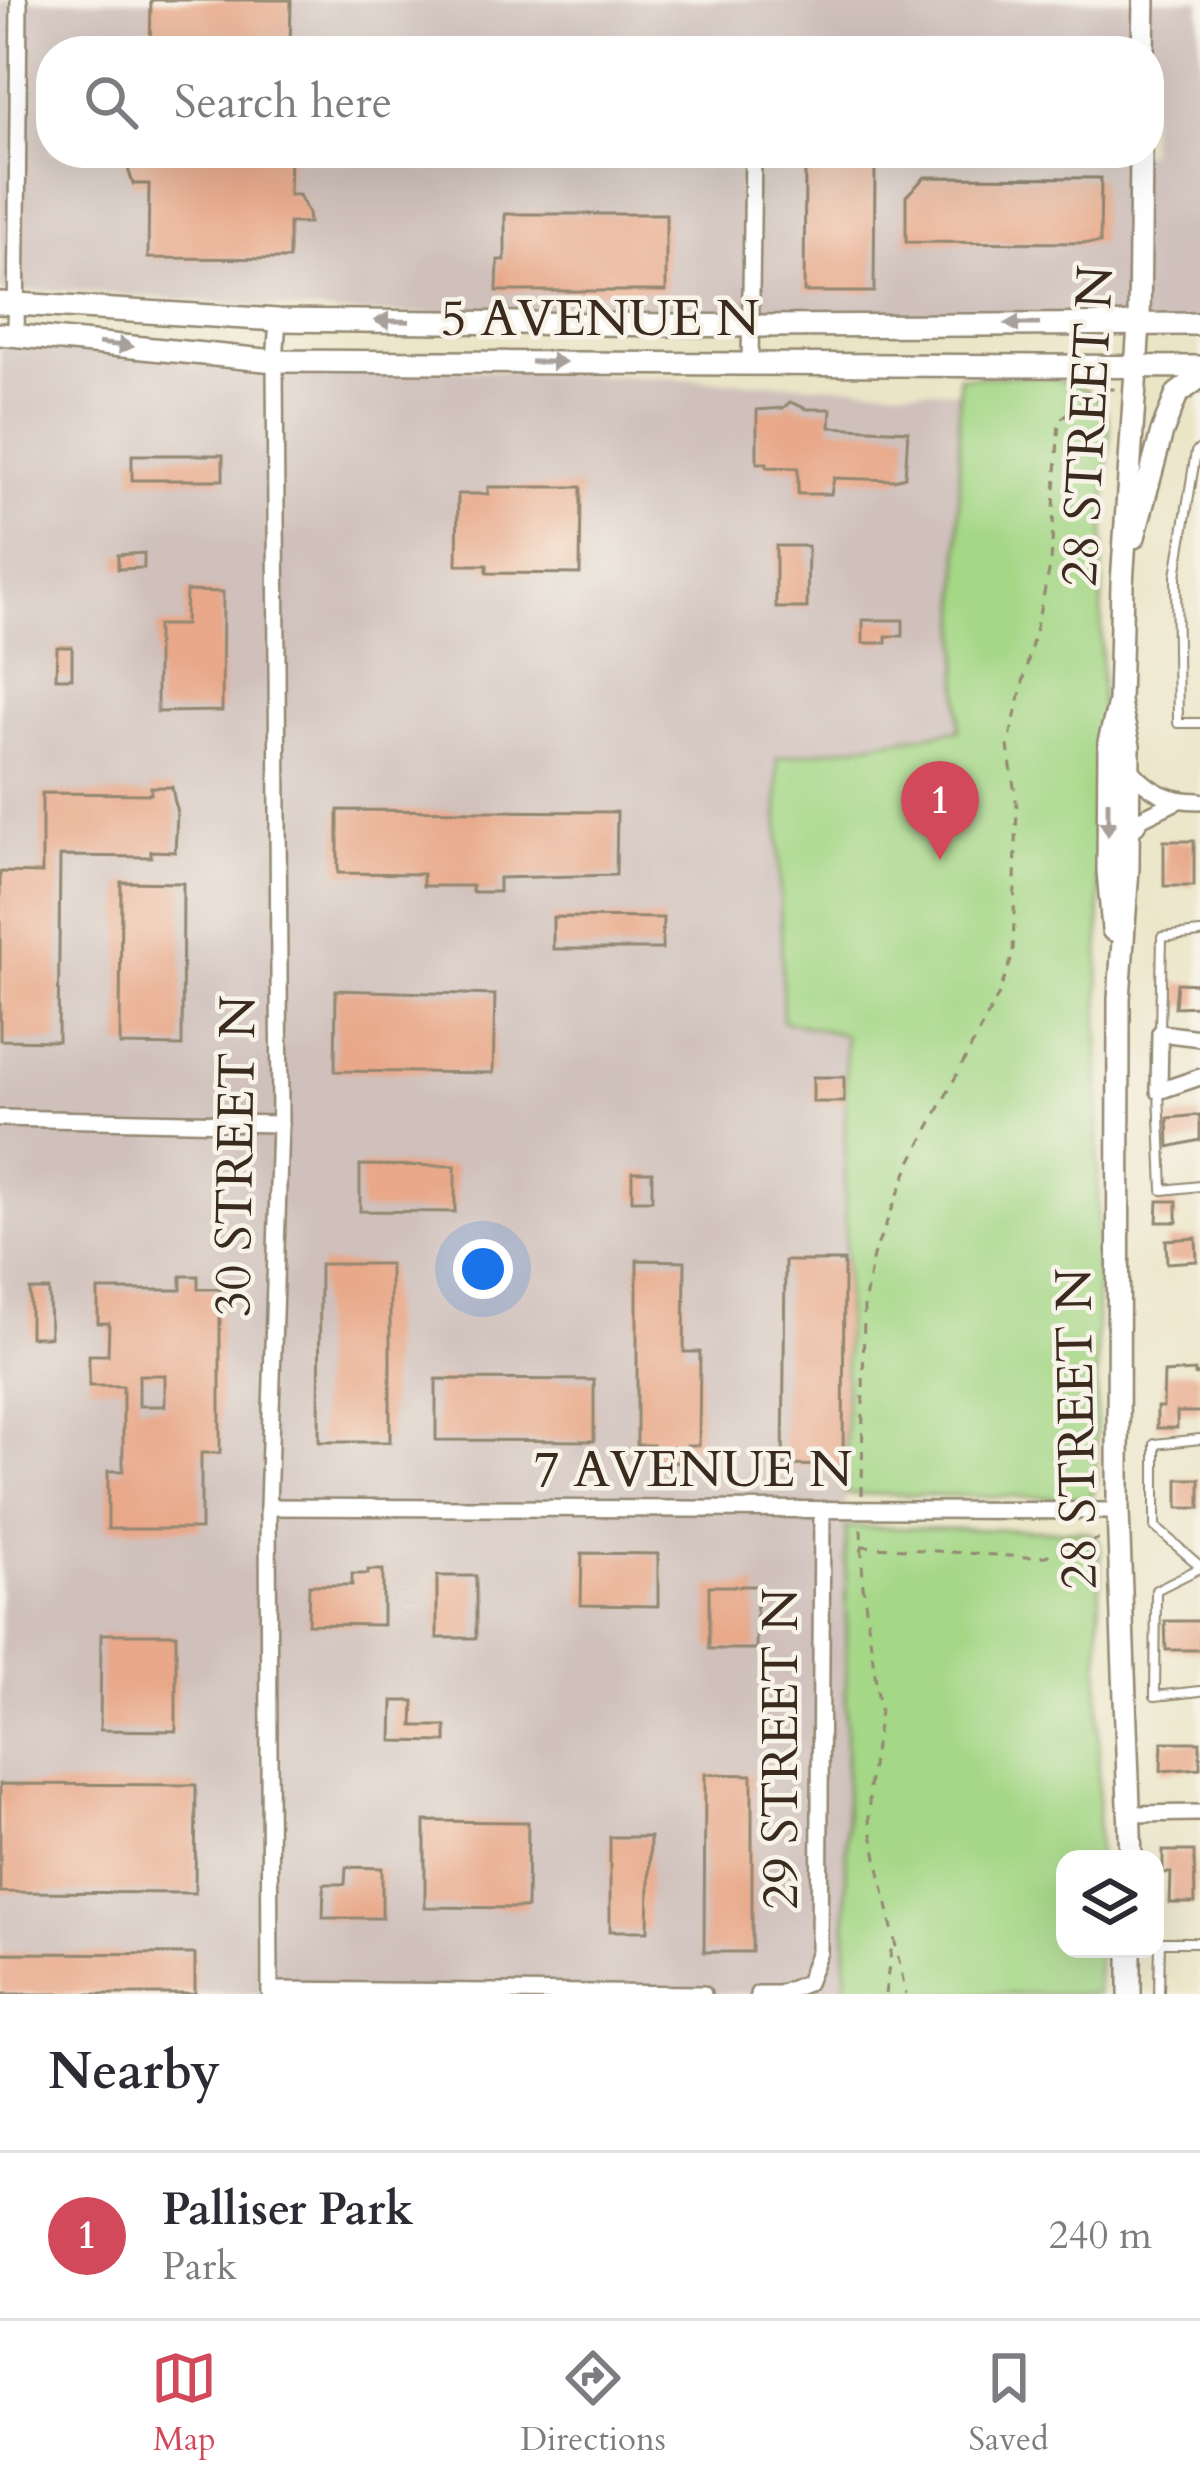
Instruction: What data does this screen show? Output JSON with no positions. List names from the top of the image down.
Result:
{
  "streets": {
    "main road": ["5 AVENUE N", "28 STREET N"],
    "street": ["30 STREET N", "7 AVENUE N", "29 STREET N"]
  },
  "crossings": [
    ["5 AVENUE N", "28 STREET N"],
    ["5 AVENUE N", "30 STREET N"],
    ["28 STREET N", "7 AVENUE N"],
    ["30 STREET N", "7 AVENUE N"],
    ["7 AVENUE N", "29 STREET N"]
  ],
  "page": {
    "search": "Search here",
    "pins": "1",
    "heading": "Nearby",
    "list": [
      {
        "mark": "1",
        "name": "Palliser Park",
        "note": "Park",
        "value": "240 m"
      }
    ],
    "nav": ["Map", "Directions", "Saved"]
  }
}
